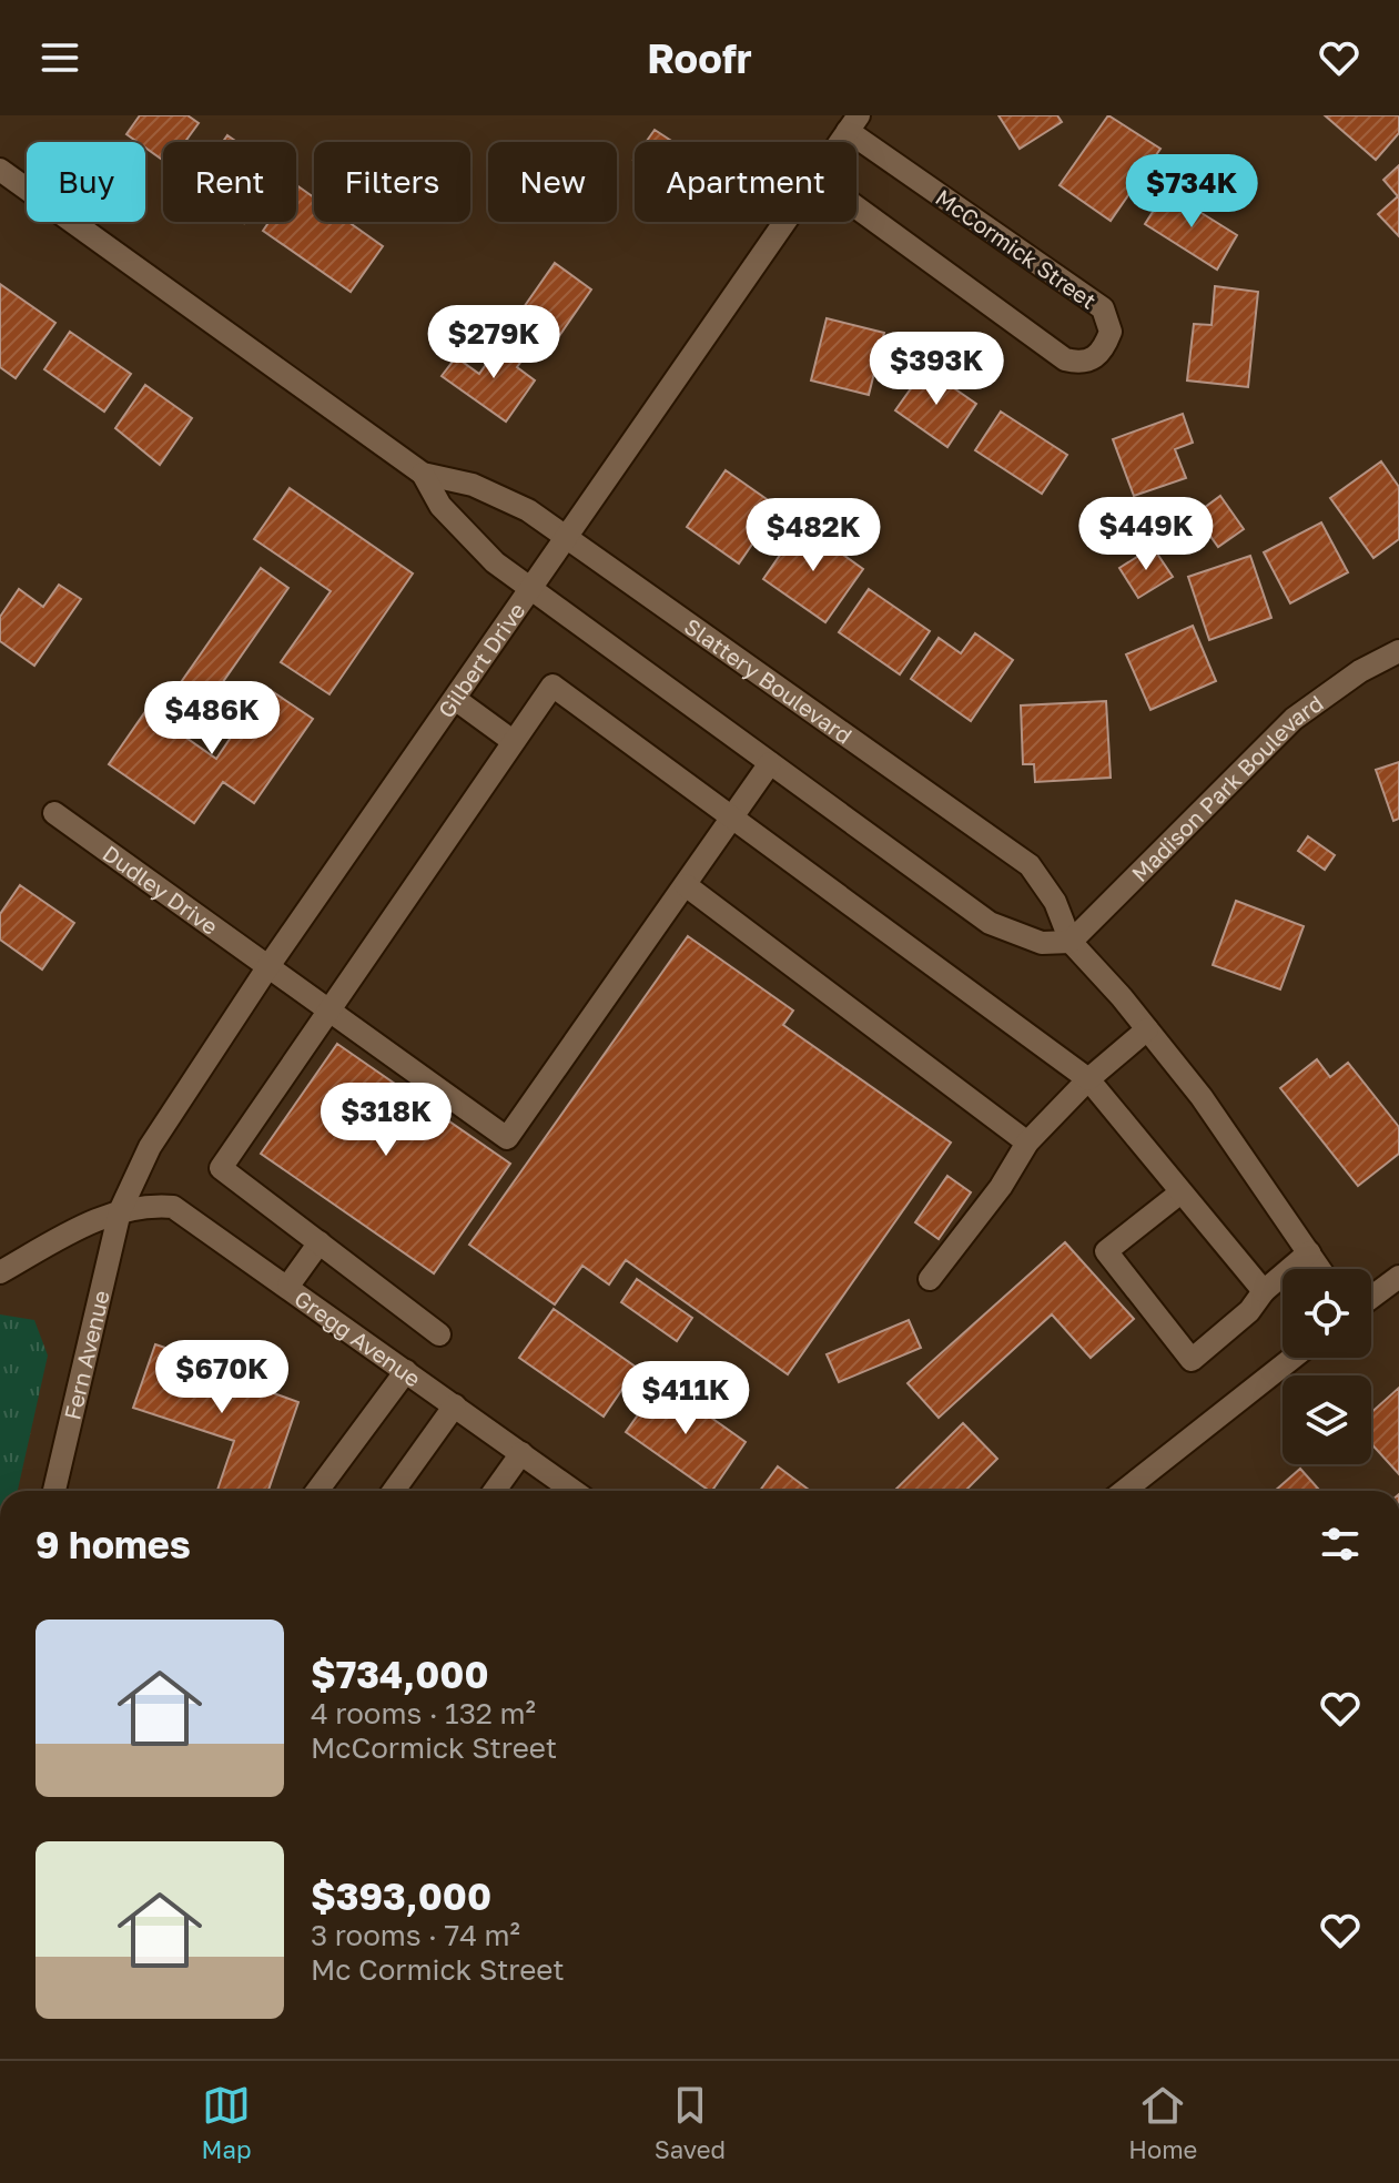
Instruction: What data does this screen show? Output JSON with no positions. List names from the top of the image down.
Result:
{
  "streets": {
    "street": [
      "McCormick Street",
      "Gilbert Drive",
      "Slattery Boulevard",
      "Madison Park Boulevard",
      "Dudley Drive",
      "Gregg Avenue",
      "Fern Avenue"
    ]
  },
  "crossings": [
    ["McCormick Street", "Gilbert Drive"],
    ["Gilbert Drive", "Slattery Boulevard"],
    ["Gilbert Drive", "Dudley Drive"],
    ["Gilbert Drive", "Gregg Avenue"],
    ["Gilbert Drive", "Fern Avenue"],
    ["Slattery Boulevard", "Madison Park Boulevard"],
    ["Gregg Avenue", "Fern Avenue"]
  ],
  "page": {
    "header": "Roofr",
    "chip": [
      "Buy",
      "Rent",
      "Filters",
      "New",
      "Apartment"
    ],
    "price": [
      "$734K",
      "$279K",
      "$393K",
      "$449K",
      "$482K",
      "$486K",
      "$318K",
      "$670K",
      "$411K"
    ],
    "heading": "9 homes",
    "list": [
      {
        "name": "$734,000",
        "note": "4 rooms · 132 m² · McCormick Street"
      },
      {
        "name": "$393,000",
        "note": "3 rooms · 74 m² · Mc Cormick Street"
      }
    ],
    "tabs": ["Map", "Saved", "Home"]
  }
}
